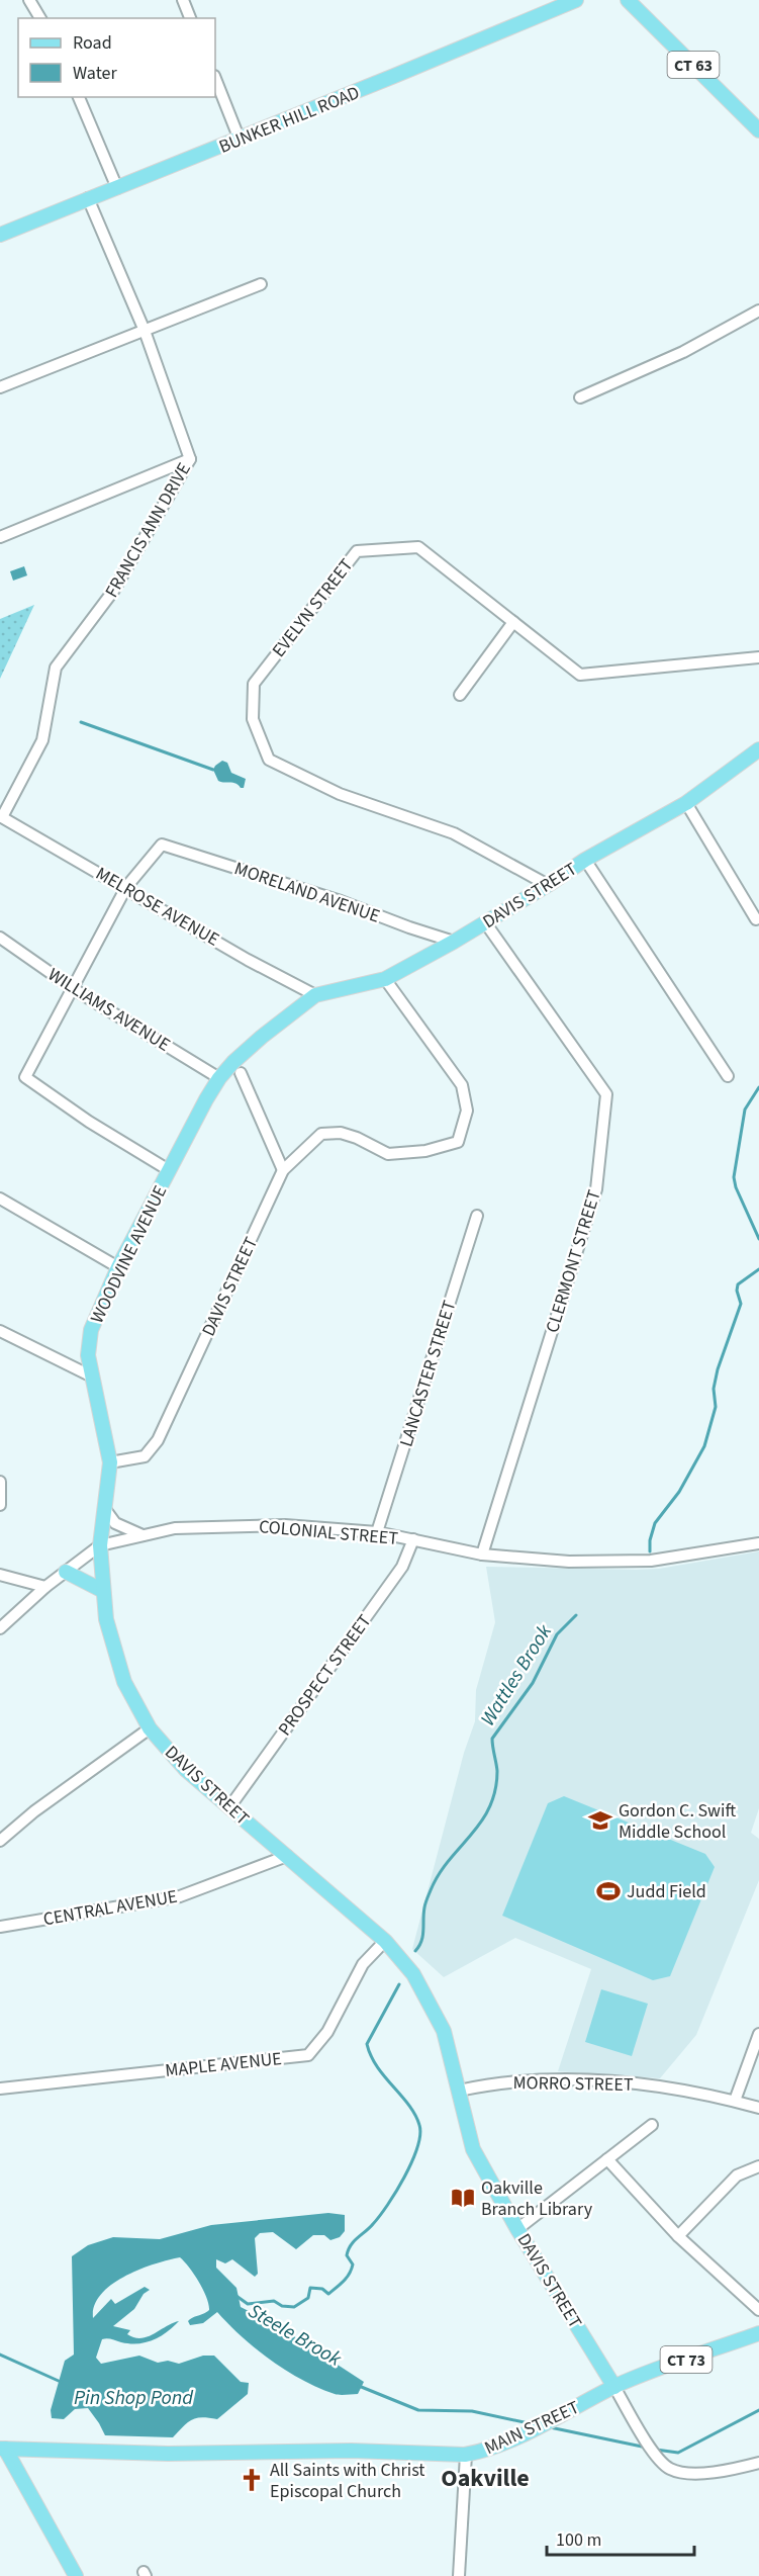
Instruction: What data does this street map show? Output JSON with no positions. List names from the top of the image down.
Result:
{
  "streets": {
    "main road": [
      "CT 63",
      "BUNKER HILL ROAD",
      "DAVIS STREET",
      "WOODVINE AVENUE",
      "CT 73",
      "MAIN STREET"
    ],
    "street": [
      "FRANCIS ANN DRIVE",
      "EVELYN STREET",
      "MORELAND AVENUE",
      "MELROSE AVENUE",
      "WILLIAMS AVENUE",
      "CLERMONT STREET",
      "LANCASTER STREET",
      "COLONIAL STREET",
      "PROSPECT STREET",
      "CENTRAL AVENUE",
      "MAPLE AVENUE",
      "MORRO STREET"
    ]
  },
  "crossings": [
    ["BUNKER HILL ROAD", "FRANCIS ANN DRIVE"],
    ["FRANCIS ANN DRIVE", "MELROSE AVENUE"],
    ["EVELYN STREET", "DAVIS STREET"],
    ["MORELAND AVENUE", "DAVIS STREET"],
    ["MORELAND AVENUE", "MELROSE AVENUE"],
    ["DAVIS STREET", "MELROSE AVENUE"],
    ["DAVIS STREET", "WOODVINE AVENUE"],
    ["DAVIS STREET", "CLERMONT STREET"],
    ["DAVIS STREET", "COLONIAL STREET"],
    ["DAVIS STREET", "PROSPECT STREET"],
    ["DAVIS STREET", "CENTRAL AVENUE"],
    ["DAVIS STREET", "MAPLE AVENUE"],
    ["DAVIS STREET", "MORRO STREET"],
    ["DAVIS STREET", "MAIN STREET"],
    ["WILLIAMS AVENUE", "WOODVINE AVENUE"],
    ["CLERMONT STREET", "COLONIAL STREET"],
    ["LANCASTER STREET", "COLONIAL STREET"],
    ["COLONIAL STREET", "PROSPECT STREET"]
  ],
  "districts": ["Oakville"],
  "water": ["Wattles Brook", "Steele Brook", "Pin Shop Pond"],
  "places": {
    "school or university": ["Gordon C. Swift Middle School"],
    "sports": ["Judd Field"],
    "library": ["Oakville Branch Library"],
    "church": ["All Saints with Christ Episcopal Church"]
  },
  "legend": ["Road", "Water"],
  "scale_bar": "100 m"
}
